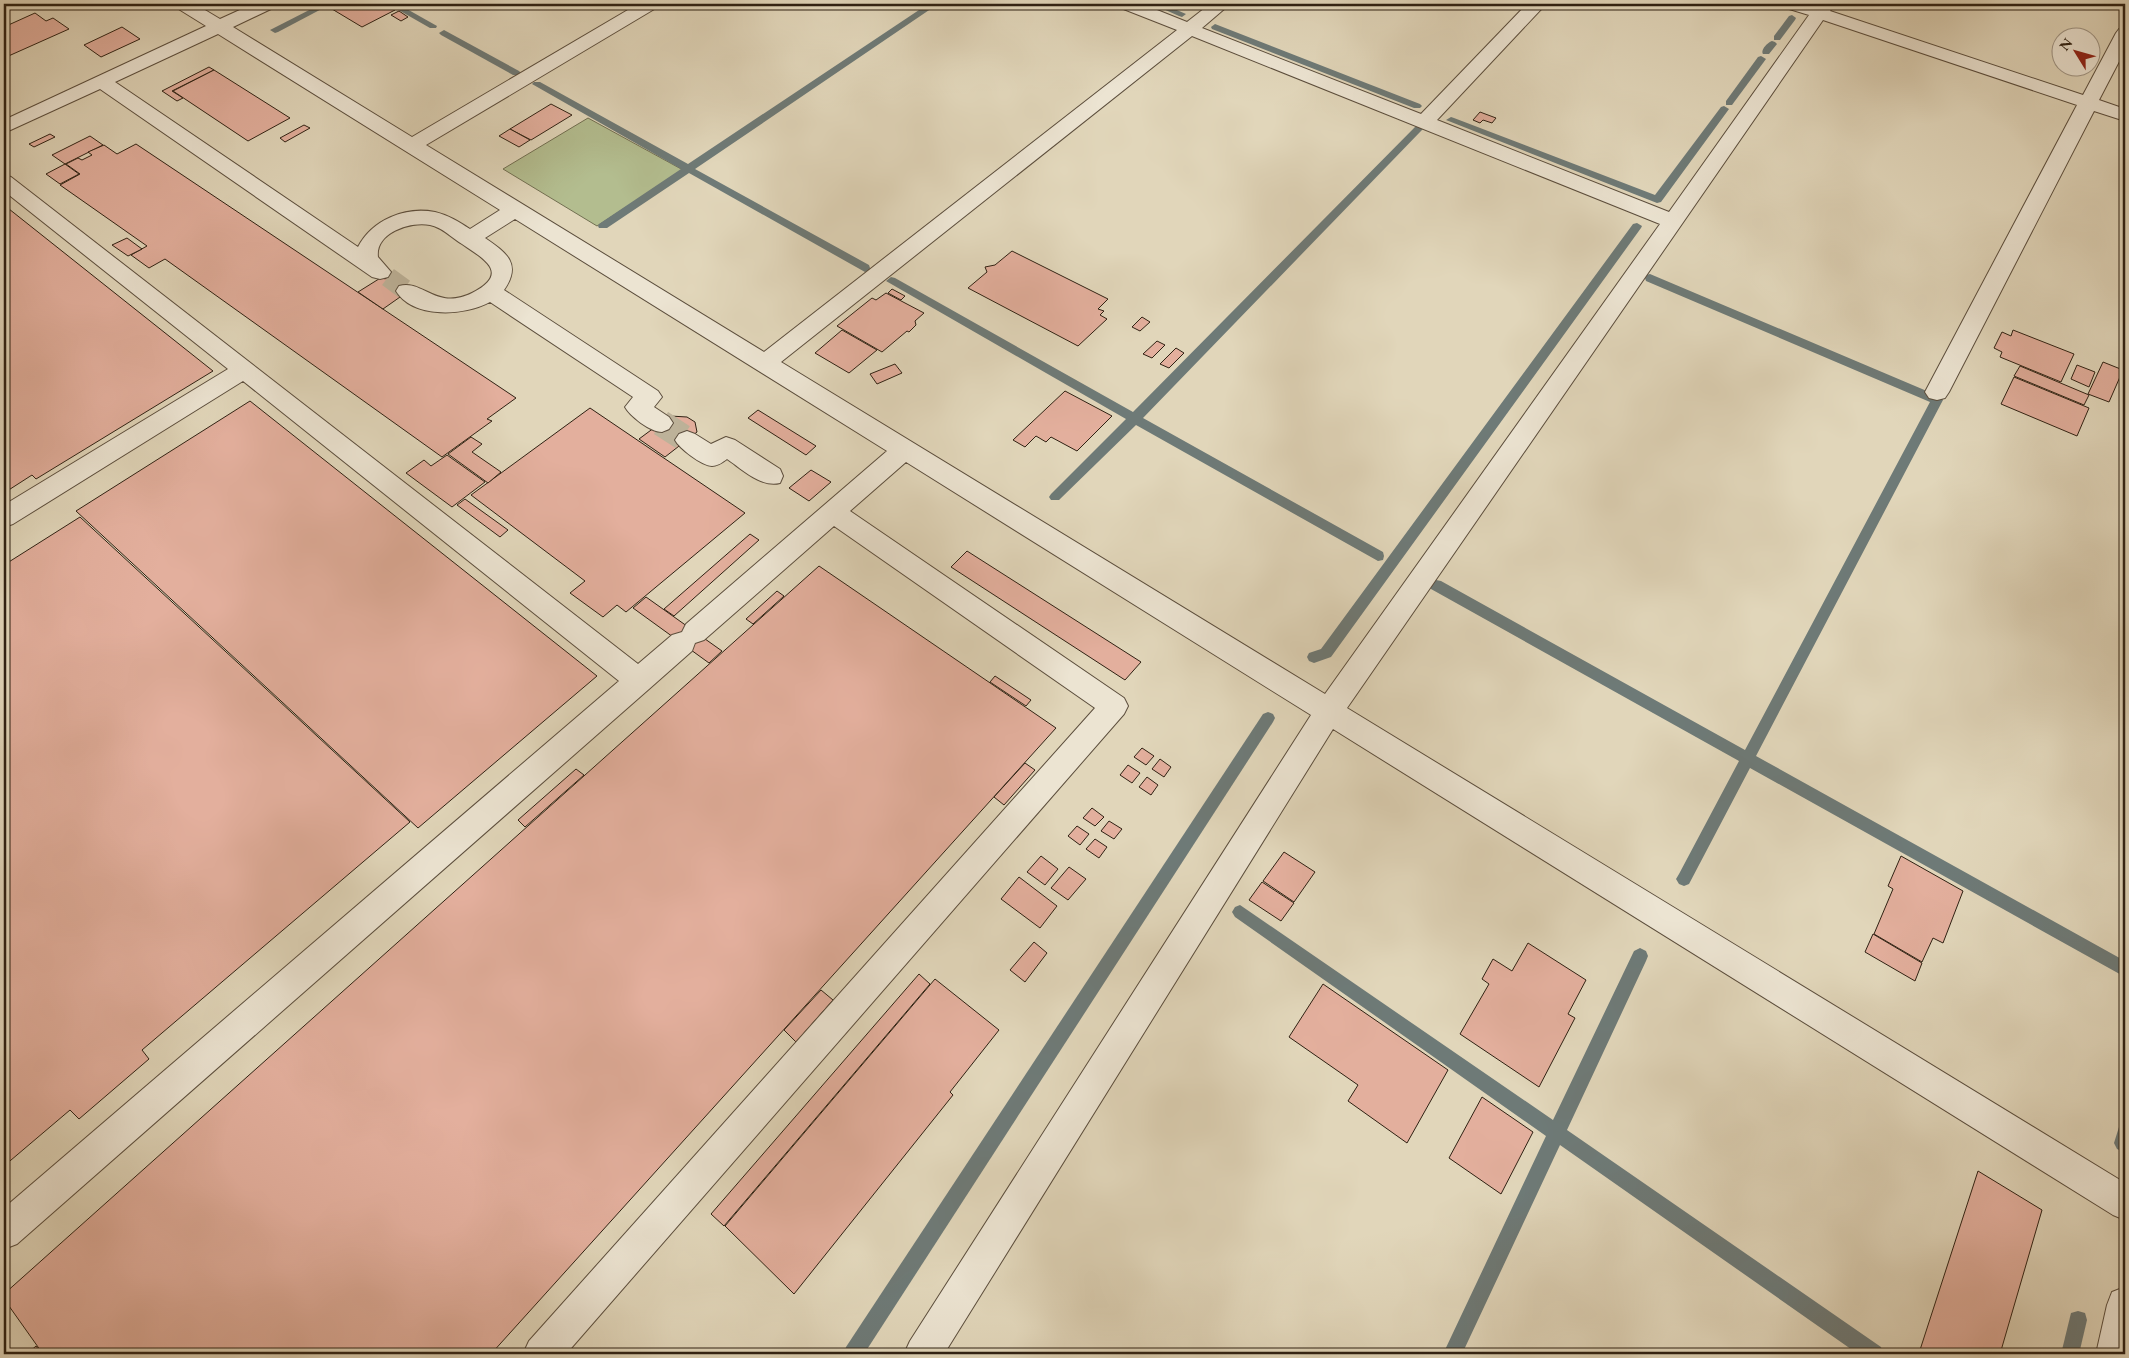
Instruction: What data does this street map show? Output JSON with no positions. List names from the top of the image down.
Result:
{
  "north": "top left"
}
